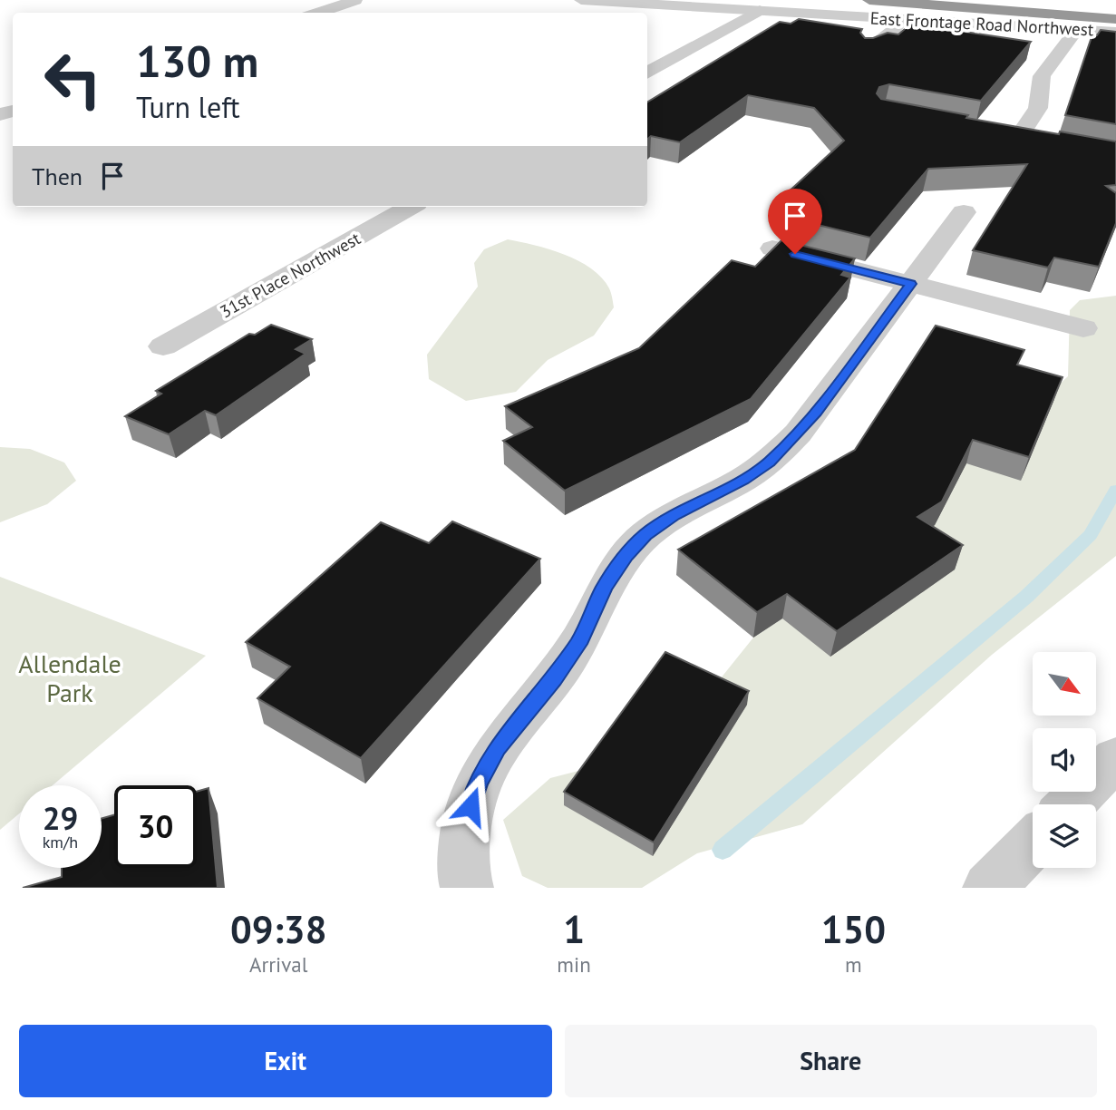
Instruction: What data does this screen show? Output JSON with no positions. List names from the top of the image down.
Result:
{
  "streets": {
    "street": ["East Frontage Road Northwest", "31st Place Northwest"]
  },
  "parks": ["Allendale Park"],
  "north": "bottom right",
  "page": {
    "turn": ["130 m", "Turn left"],
    "then": "Then",
    "speed": "29 km/h",
    "limit": "30",
    "eta": [
      "09:38",
      "Arrival",
      "1",
      "min",
      "150",
      "m"
    ],
    "buttons": ["Exit", "Share"]
  }
}
